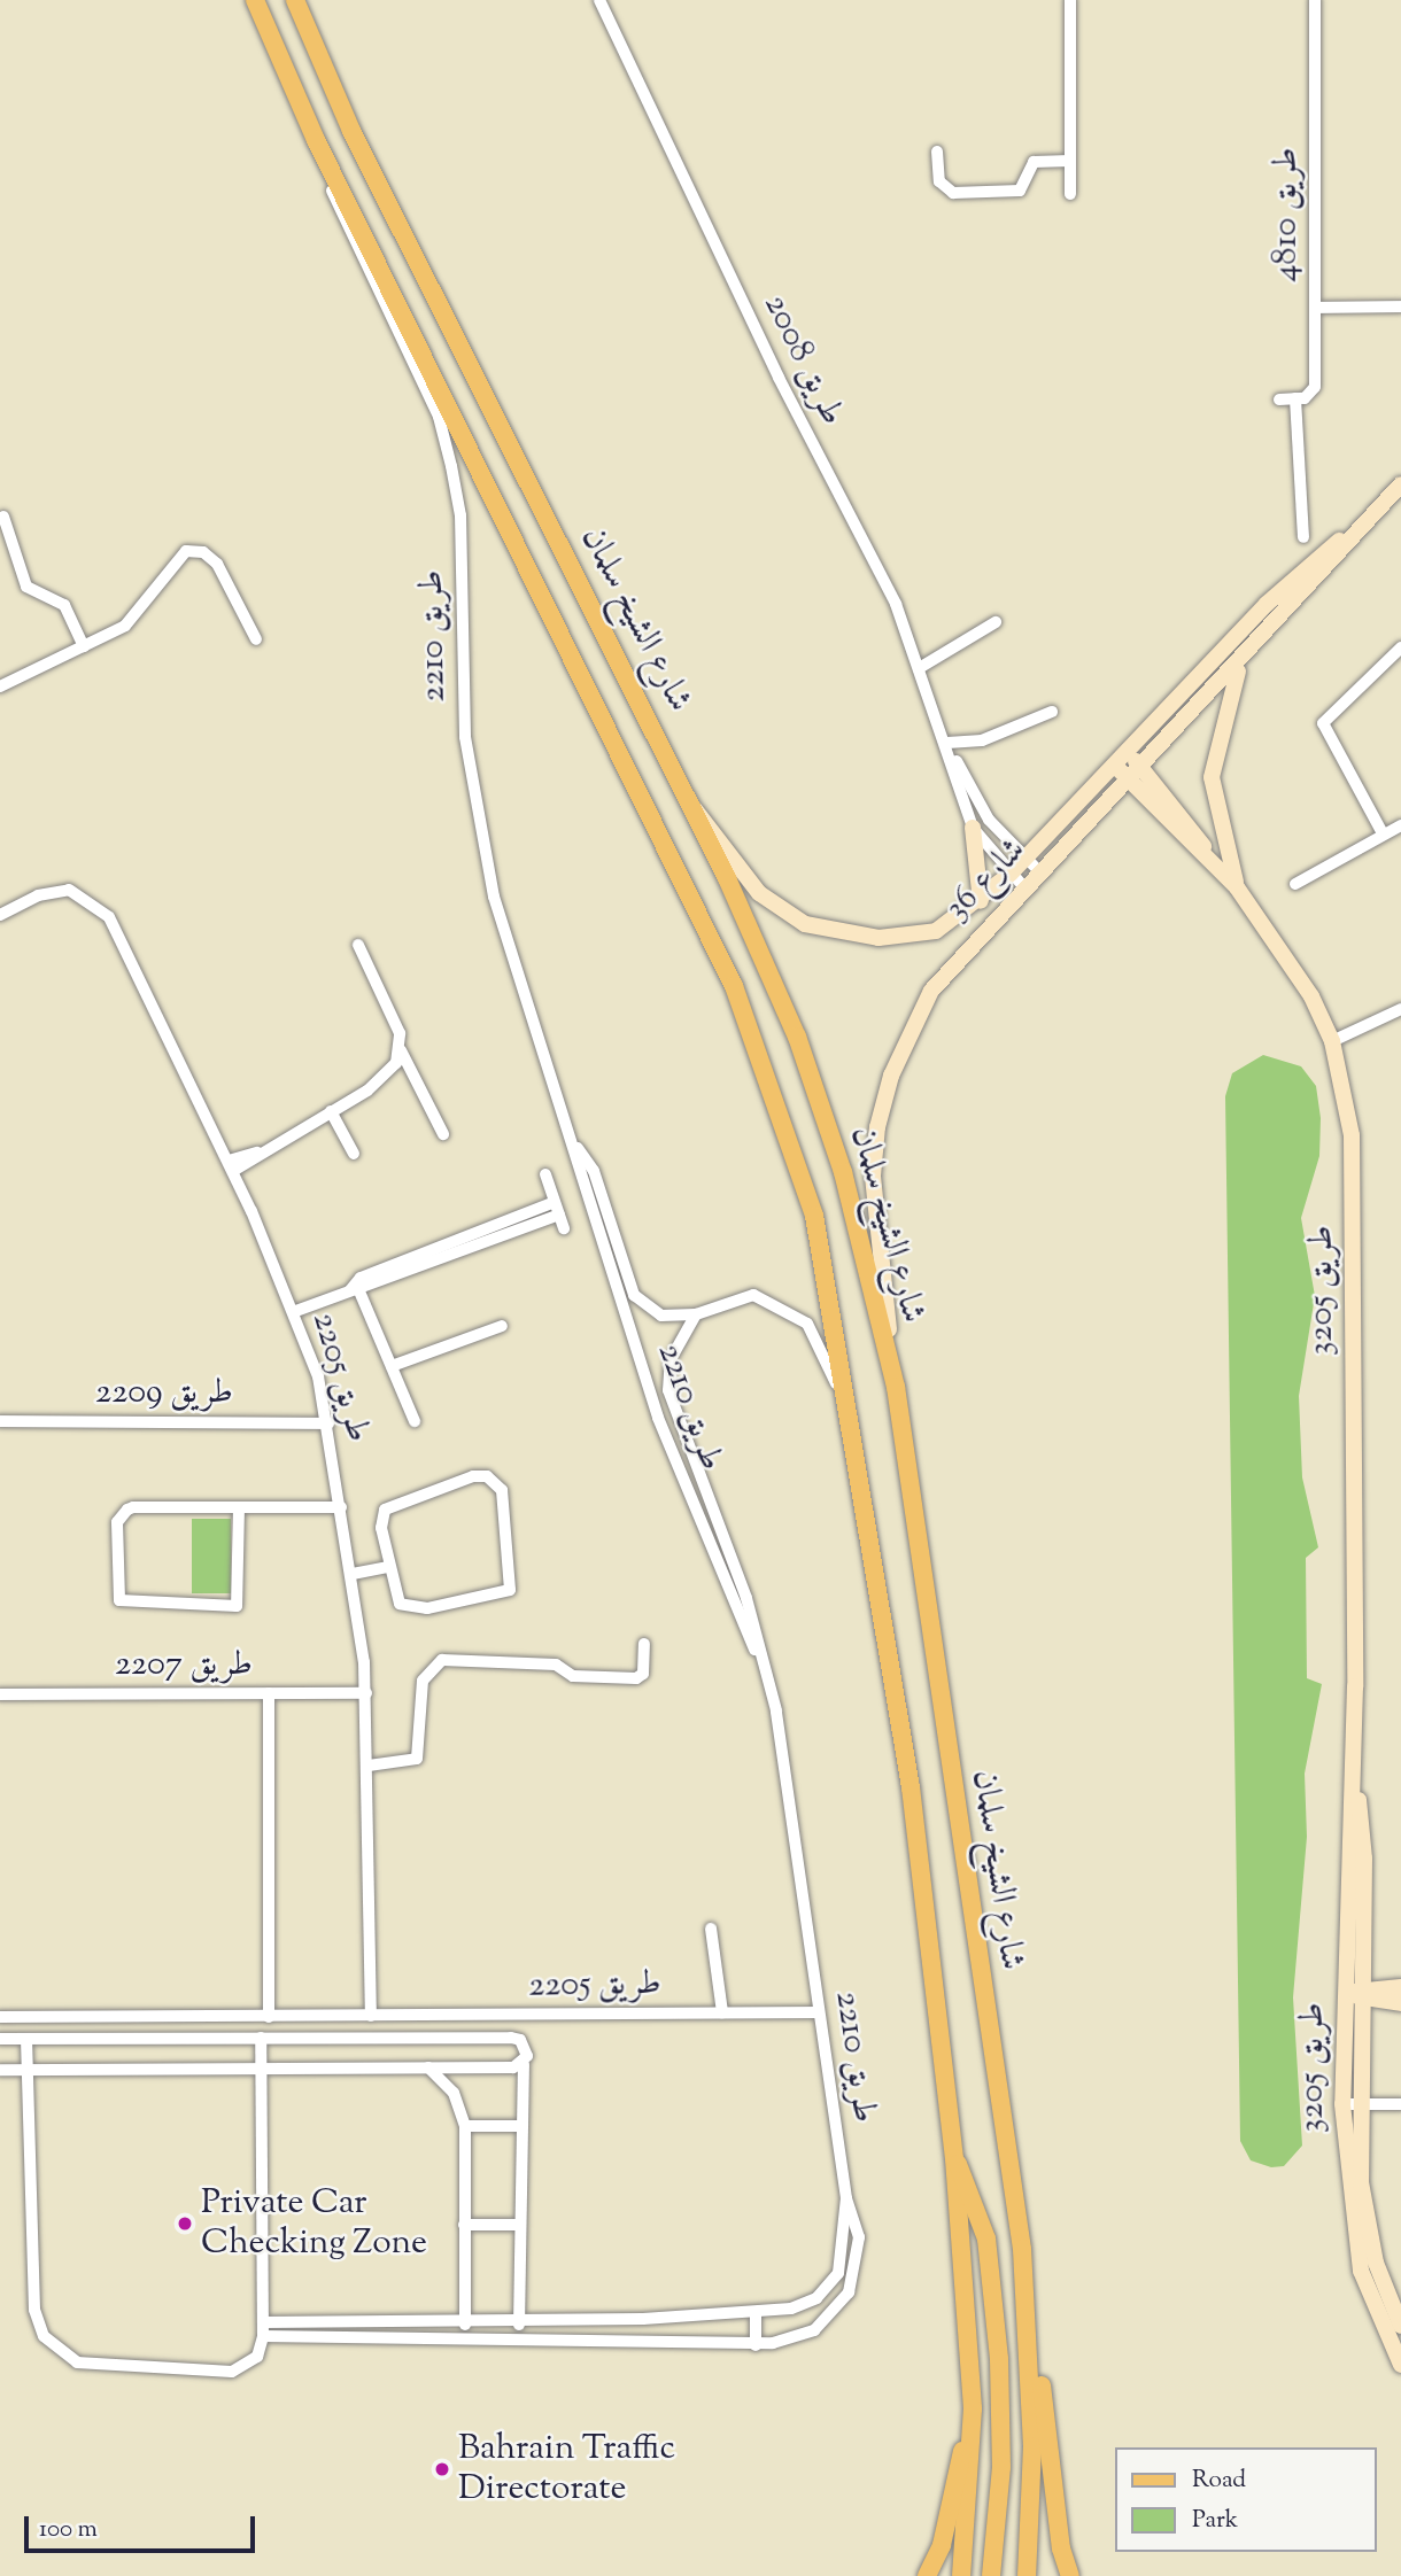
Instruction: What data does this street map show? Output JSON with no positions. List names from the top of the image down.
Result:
{
  "streets": {
    "main road": ["شارع الشيخ سلمان"],
    "street": [
      "طريق 4810",
      "طريق 2008",
      "طريق 2210",
      "شارع 36",
      "طريق 3205",
      "طريق 2205",
      "طريق 2209",
      "طريق 2207"
    ]
  },
  "crossings": [
    ["طريق 2008", "شارع 36"],
    ["شارع الشيخ سلمان", "طريق 2210"],
    ["شارع الشيخ سلمان", "شارع 36"],
    ["طريق 2210", "طريق 2205"],
    ["شارع 36", "طريق 3205"],
    ["طريق 2205", "طريق 2209"],
    ["طريق 2205", "طريق 2207"]
  ],
  "places": ["Private Car Checking Zone", "Bahrain Traffic Directorate"],
  "legend": ["Road", "Park"],
  "scale_bar": "100 m"
}
